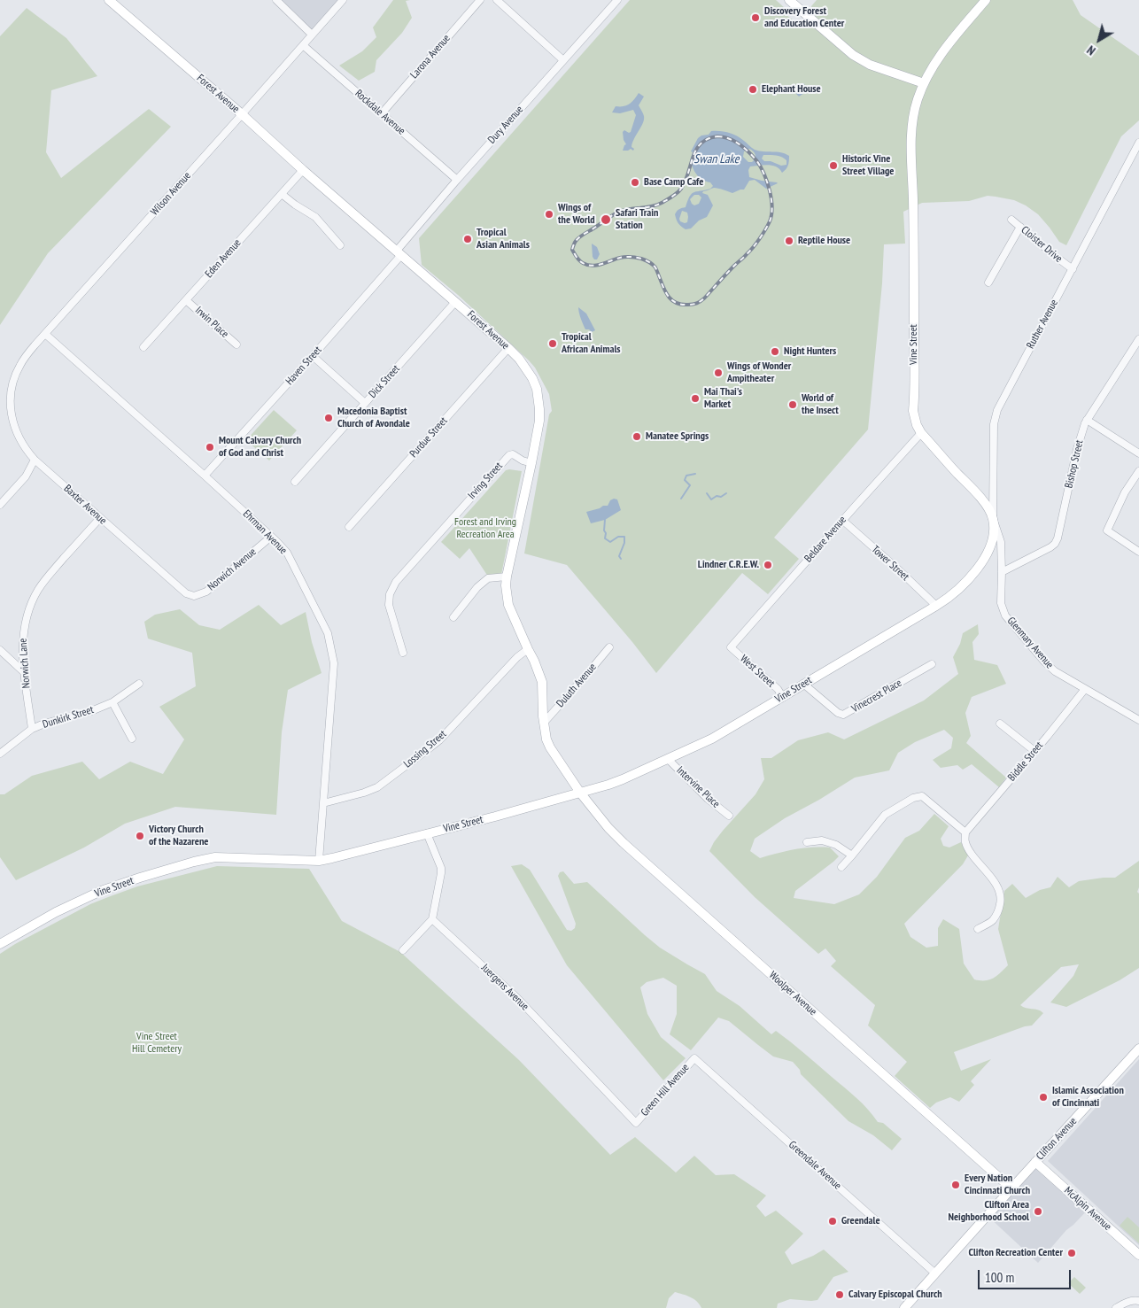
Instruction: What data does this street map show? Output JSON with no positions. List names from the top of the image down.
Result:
{
  "streets": {
    "main road": [
      "Forest Avenue",
      "Vine Street",
      "Woolper Avenue",
      "Clifton Avenue",
      "McAlpin Avenue"
    ],
    "street": [
      "Larona Avenue",
      "Rockdale Avenue",
      "Dury Avenue",
      "Wilson Avenue",
      "Cloister Drive",
      "Eden Avenue",
      "Irwin Place",
      "Ruther Avenue",
      "Haven Street",
      "Dick Street",
      "Purdue Street",
      "Bishop Street",
      "Irving Street",
      "Baxter Avenue",
      "Ehrman Avenue",
      "Beldare Avenue",
      "Tower Street",
      "Norwich Avenue",
      "Glenmary Avenue",
      "Norwich Lane",
      "West Street",
      "Duluth Avenue",
      "Vinecrest Place",
      "Dunkirk Street",
      "Lossing Street",
      "Biddle Street",
      "Intervine Place",
      "Juergens Avenue",
      "Green Hill Avenue",
      "Greendale Avenue"
    ]
  },
  "crossings": [
    ["Larona Avenue", "Rockdale Avenue"],
    ["Forest Avenue", "Dury Avenue"],
    ["Forest Avenue", "Wilson Avenue"],
    ["Forest Avenue", "Eden Avenue"],
    ["Forest Avenue", "Vine Street"],
    ["Forest Avenue", "Haven Street"],
    ["Forest Avenue", "Dick Street"],
    ["Forest Avenue", "Purdue Street"],
    ["Forest Avenue", "Irving Street"],
    ["Forest Avenue", "Duluth Avenue"],
    ["Forest Avenue", "Lossing Street"],
    ["Forest Avenue", "Woolper Avenue"],
    ["Rockdale Avenue", "Dury Avenue"],
    ["Rockdale Avenue", "Wilson Avenue"],
    ["Dury Avenue", "Haven Street"],
    ["Wilson Avenue", "Baxter Avenue"],
    ["Wilson Avenue", "Ehrman Avenue"],
    ["Cloister Drive", "Ruther Avenue"],
    ["Eden Avenue", "Irwin Place"],
    ["Ruther Avenue", "Vine Street"],
    ["Ruther Avenue", "Glenmary Avenue"],
    ["Vine Street", "Ehrman Avenue"],
    ["Vine Street", "Beldare Avenue"],
    ["Vine Street", "Tower Street"],
    ["Vine Street", "Glenmary Avenue"],
    ["Vine Street", "West Street"],
    ["Vine Street", "Vinecrest Place"],
    ["Vine Street", "Intervine Place"],
    ["Vine Street", "Woolper Avenue"],
    ["Haven Street", "Ehrman Avenue"],
    ["Bishop Street", "Glenmary Avenue"],
    ["Baxter Avenue", "Norwich Avenue"],
    ["Baxter Avenue", "Norwich Lane"],
    ["Ehrman Avenue", "Norwich Avenue"],
    ["Ehrman Avenue", "Lossing Street"],
    ["Beldare Avenue", "Tower Street"],
    ["Beldare Avenue", "West Street"],
    ["Glenmary Avenue", "Biddle Street"],
    ["Norwich Lane", "Dunkirk Street"],
    ["Juergens Avenue", "Green Hill Avenue"],
    ["Woolper Avenue", "Clifton Avenue"],
    ["Green Hill Avenue", "Greendale Avenue"],
    ["Clifton Avenue", "Greendale Avenue"],
    ["Clifton Avenue", "McAlpin Avenue"]
  ],
  "water": ["Swan Lake"],
  "parks": ["Forest and Irving Recreation Area", "Vine Street Hill Cemetery"],
  "places": [
    "Discovery Forest and Education Center",
    "Elephant House",
    "Historic Vine Street Village",
    "Base Camp Cafe",
    "Wings of the World",
    "Safari Train Station",
    "Tropical Asian Animals",
    "Reptile House",
    "Tropical African Animals",
    "Night Hunters",
    "Wings of Wonder Ampitheater",
    "Mai Thai's Market",
    "World of the Insect",
    "Macedonia Baptist Church of Avondale",
    "Manatee Springs",
    "Mount Calvary Church of God and Christ",
    "Lindner C.R.E.W.",
    "Victory Church of the Nazarene",
    "Islamic Association of Cincinnati",
    "Every Nation Cincinnati Church",
    "Clifton Area Neighborhood School",
    "Greendale",
    "Clifton Recreation Center",
    "Calvary Episcopal Church"
  ],
  "scale_bar": "100 m",
  "north": "bottom left"
}
